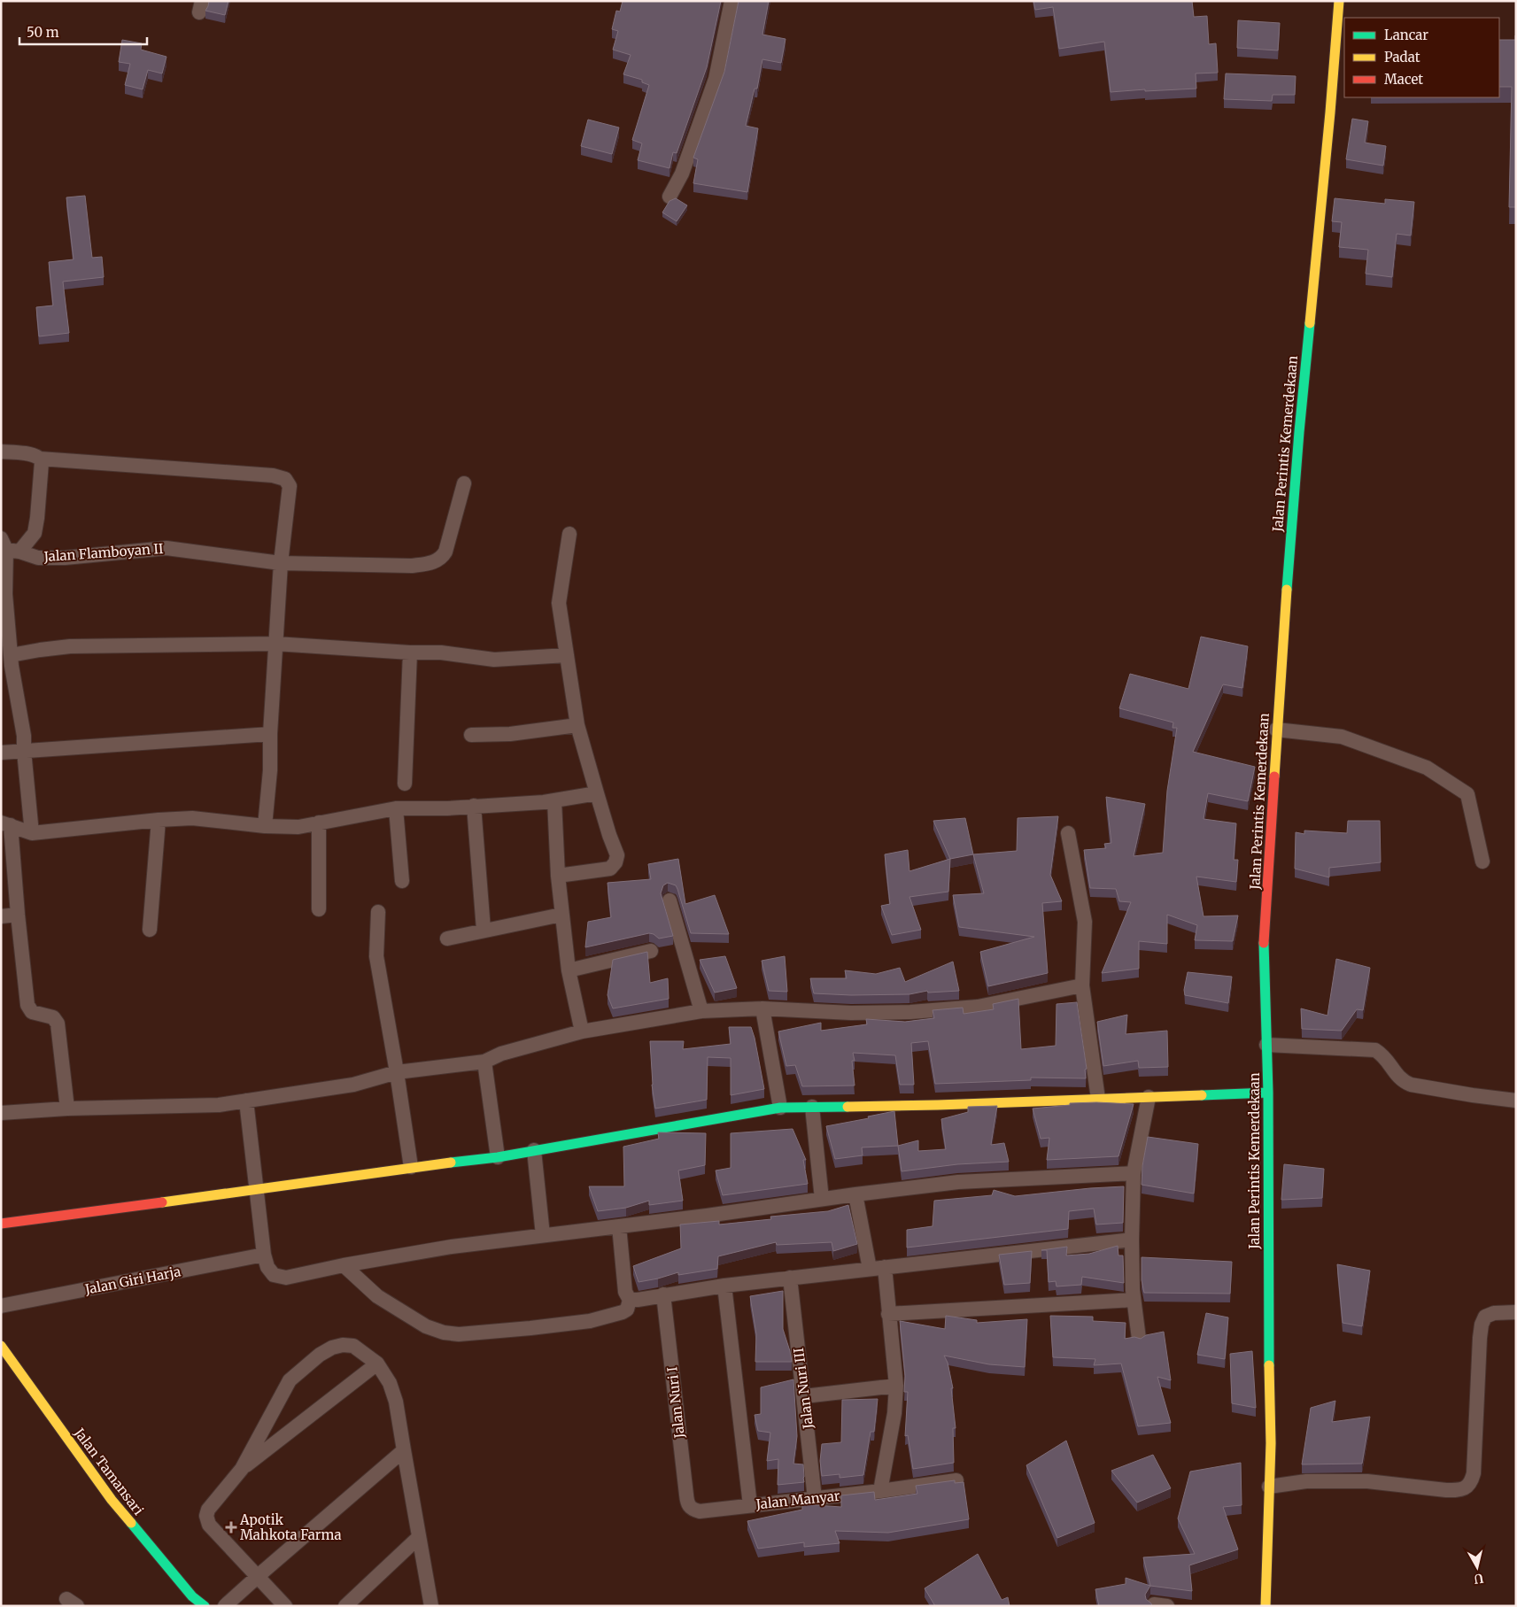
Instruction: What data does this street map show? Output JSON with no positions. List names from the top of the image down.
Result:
{
  "streets": {
    "main road": ["Jalan Perintis Kemerdekaan", "Jalan Tamansari"],
    "street": [
      "Jalan Flamboyan II",
      "Jalan Giri Harja",
      "Jalan Nuri III",
      "Jalan Nuri I",
      "Jalan Manyar"
    ]
  },
  "crossings": [
    ["Jalan Nuri III", "Jalan Manyar"],
    ["Jalan Nuri I", "Jalan Manyar"]
  ],
  "places": {
    "health": ["Apotik Mahkota Farma"]
  },
  "legend": ["Lancar", "Padat", "Macet"],
  "scale_bar": "50 m",
  "north": "bottom"
}
